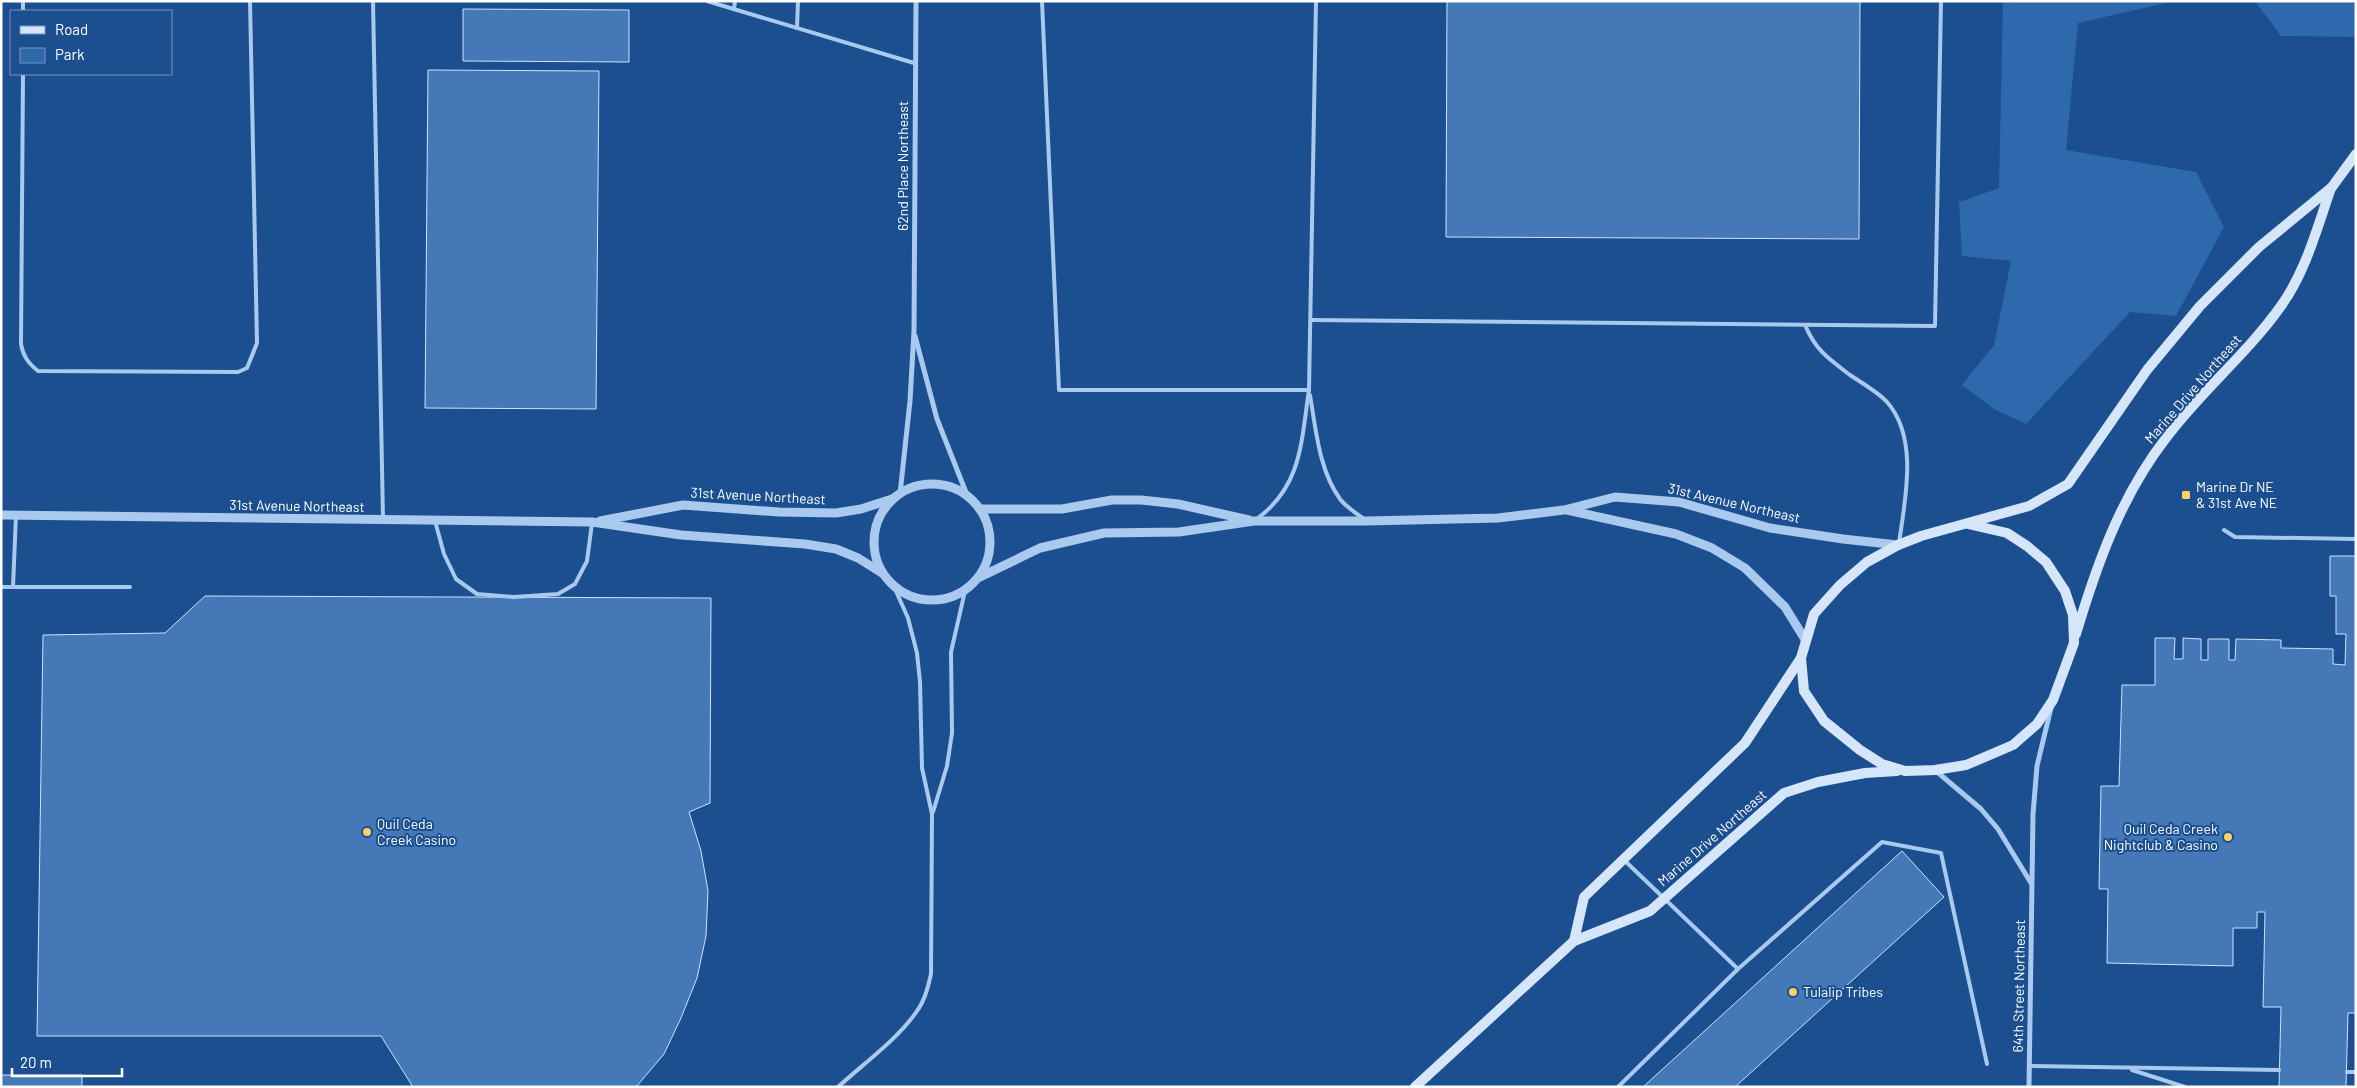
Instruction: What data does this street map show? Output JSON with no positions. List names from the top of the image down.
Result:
{
  "streets": {
    "main road": ["Marine Drive Northeast"],
    "street": ["62nd Place Northeast", "31st Avenue Northeast", "64th Street Northeast"]
  },
  "crossings": [
    ["62nd Place Northeast", "31st Avenue Northeast"],
    ["Marine Drive Northeast", "31st Avenue Northeast"],
    ["Marine Drive Northeast", "64th Street Northeast"]
  ],
  "places": {
    "transit": ["Marine Dr NE & 31st Ave NE"],
    "other": ["Quil Ceda Creek Casino", "Quil Ceda Creek Nightclub & Casino", "Tulalip Tribes"]
  },
  "legend": ["Road", "Park"],
  "scale_bar": "20 m"
}
